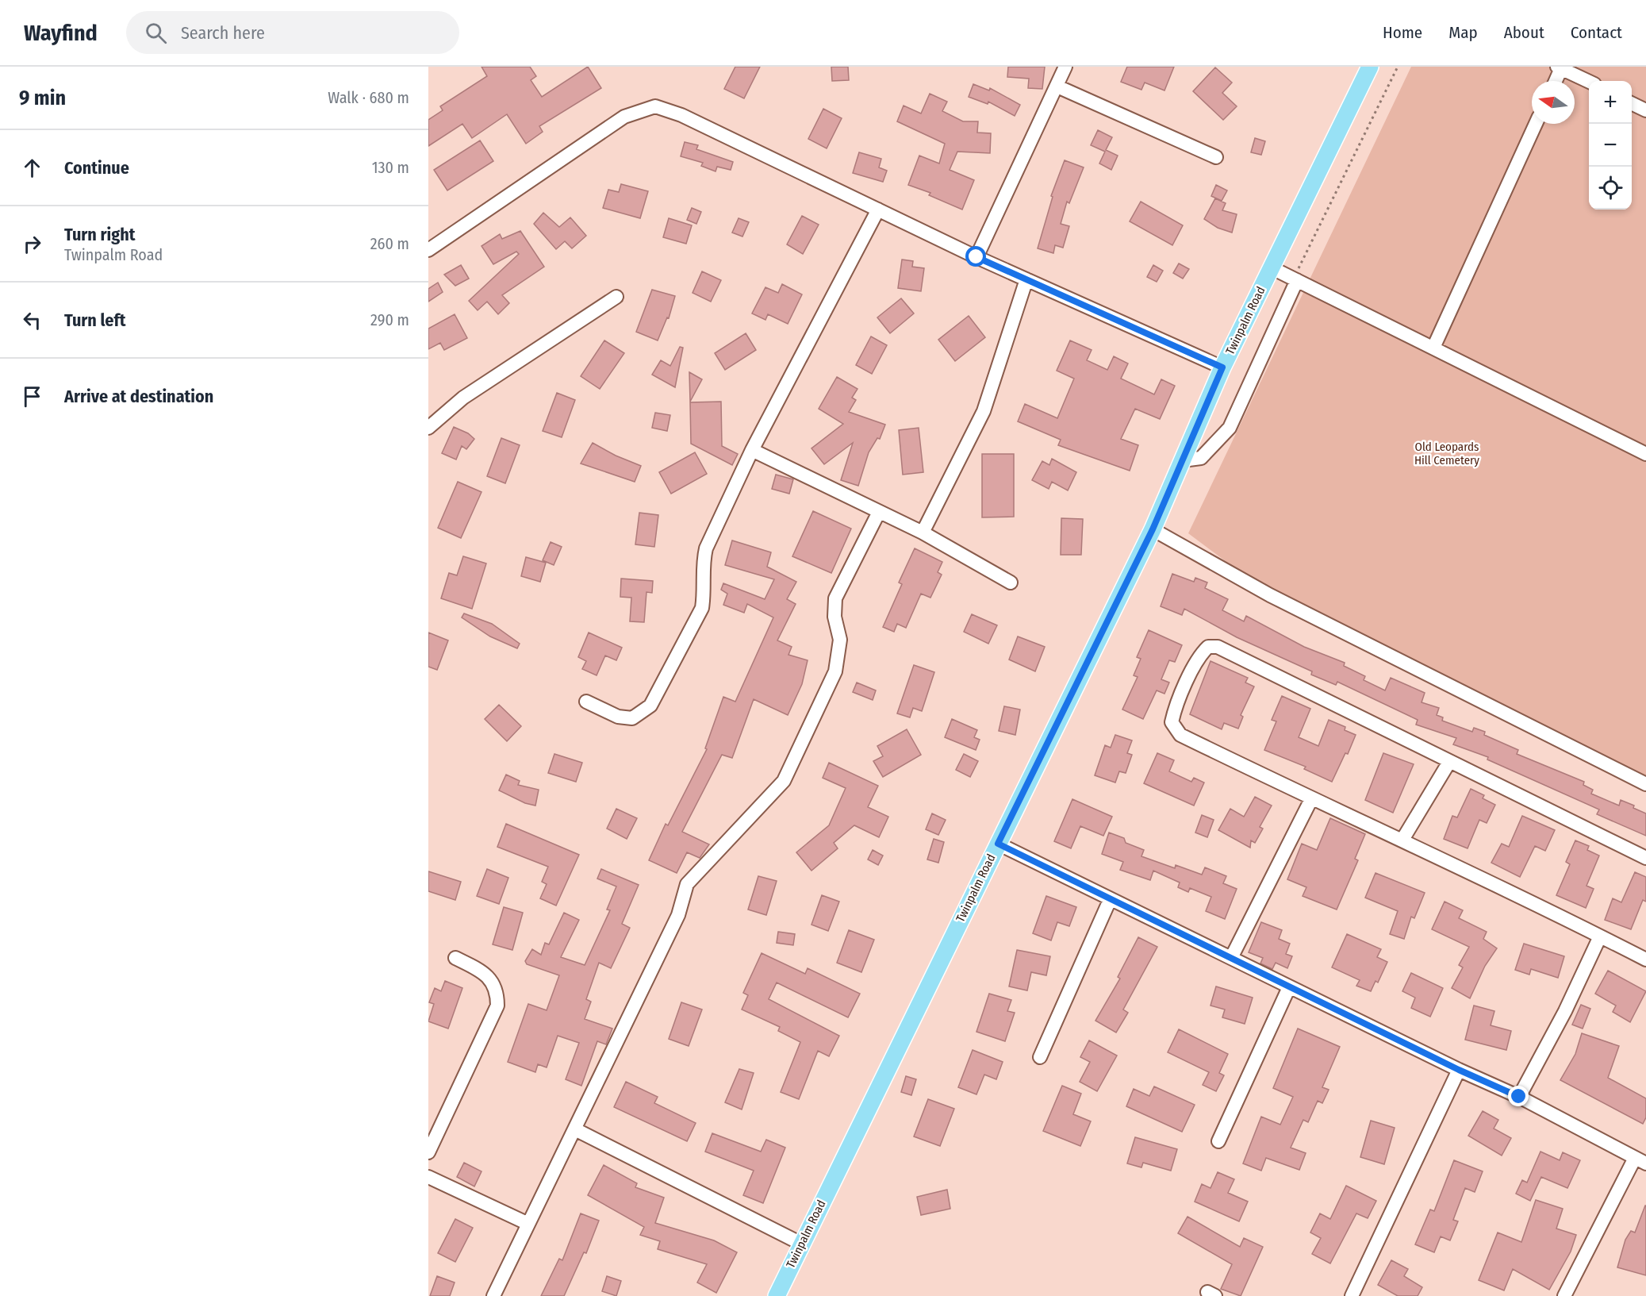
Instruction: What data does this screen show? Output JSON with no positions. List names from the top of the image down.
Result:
{
  "streets": {
    "main road": ["Twinpalm Road"]
  },
  "parks": ["Old Leopards Hill Cemetery"],
  "north": "left",
  "page": {
    "header": "Wayfind",
    "search": "Search here",
    "nav": [
      "Home",
      "Map",
      "About",
      "Contact"
    ],
    "heading": ["9 min", "Walk · 680 m"],
    "map_buttons": ["+", "−"],
    "list": [
      ["Continue", "130 m"],
      ["Turn right", "Twinpalm Road", "260 m"],
      ["Turn left", "290 m"],
      "Arrive at destination"
    ]
  }
}
